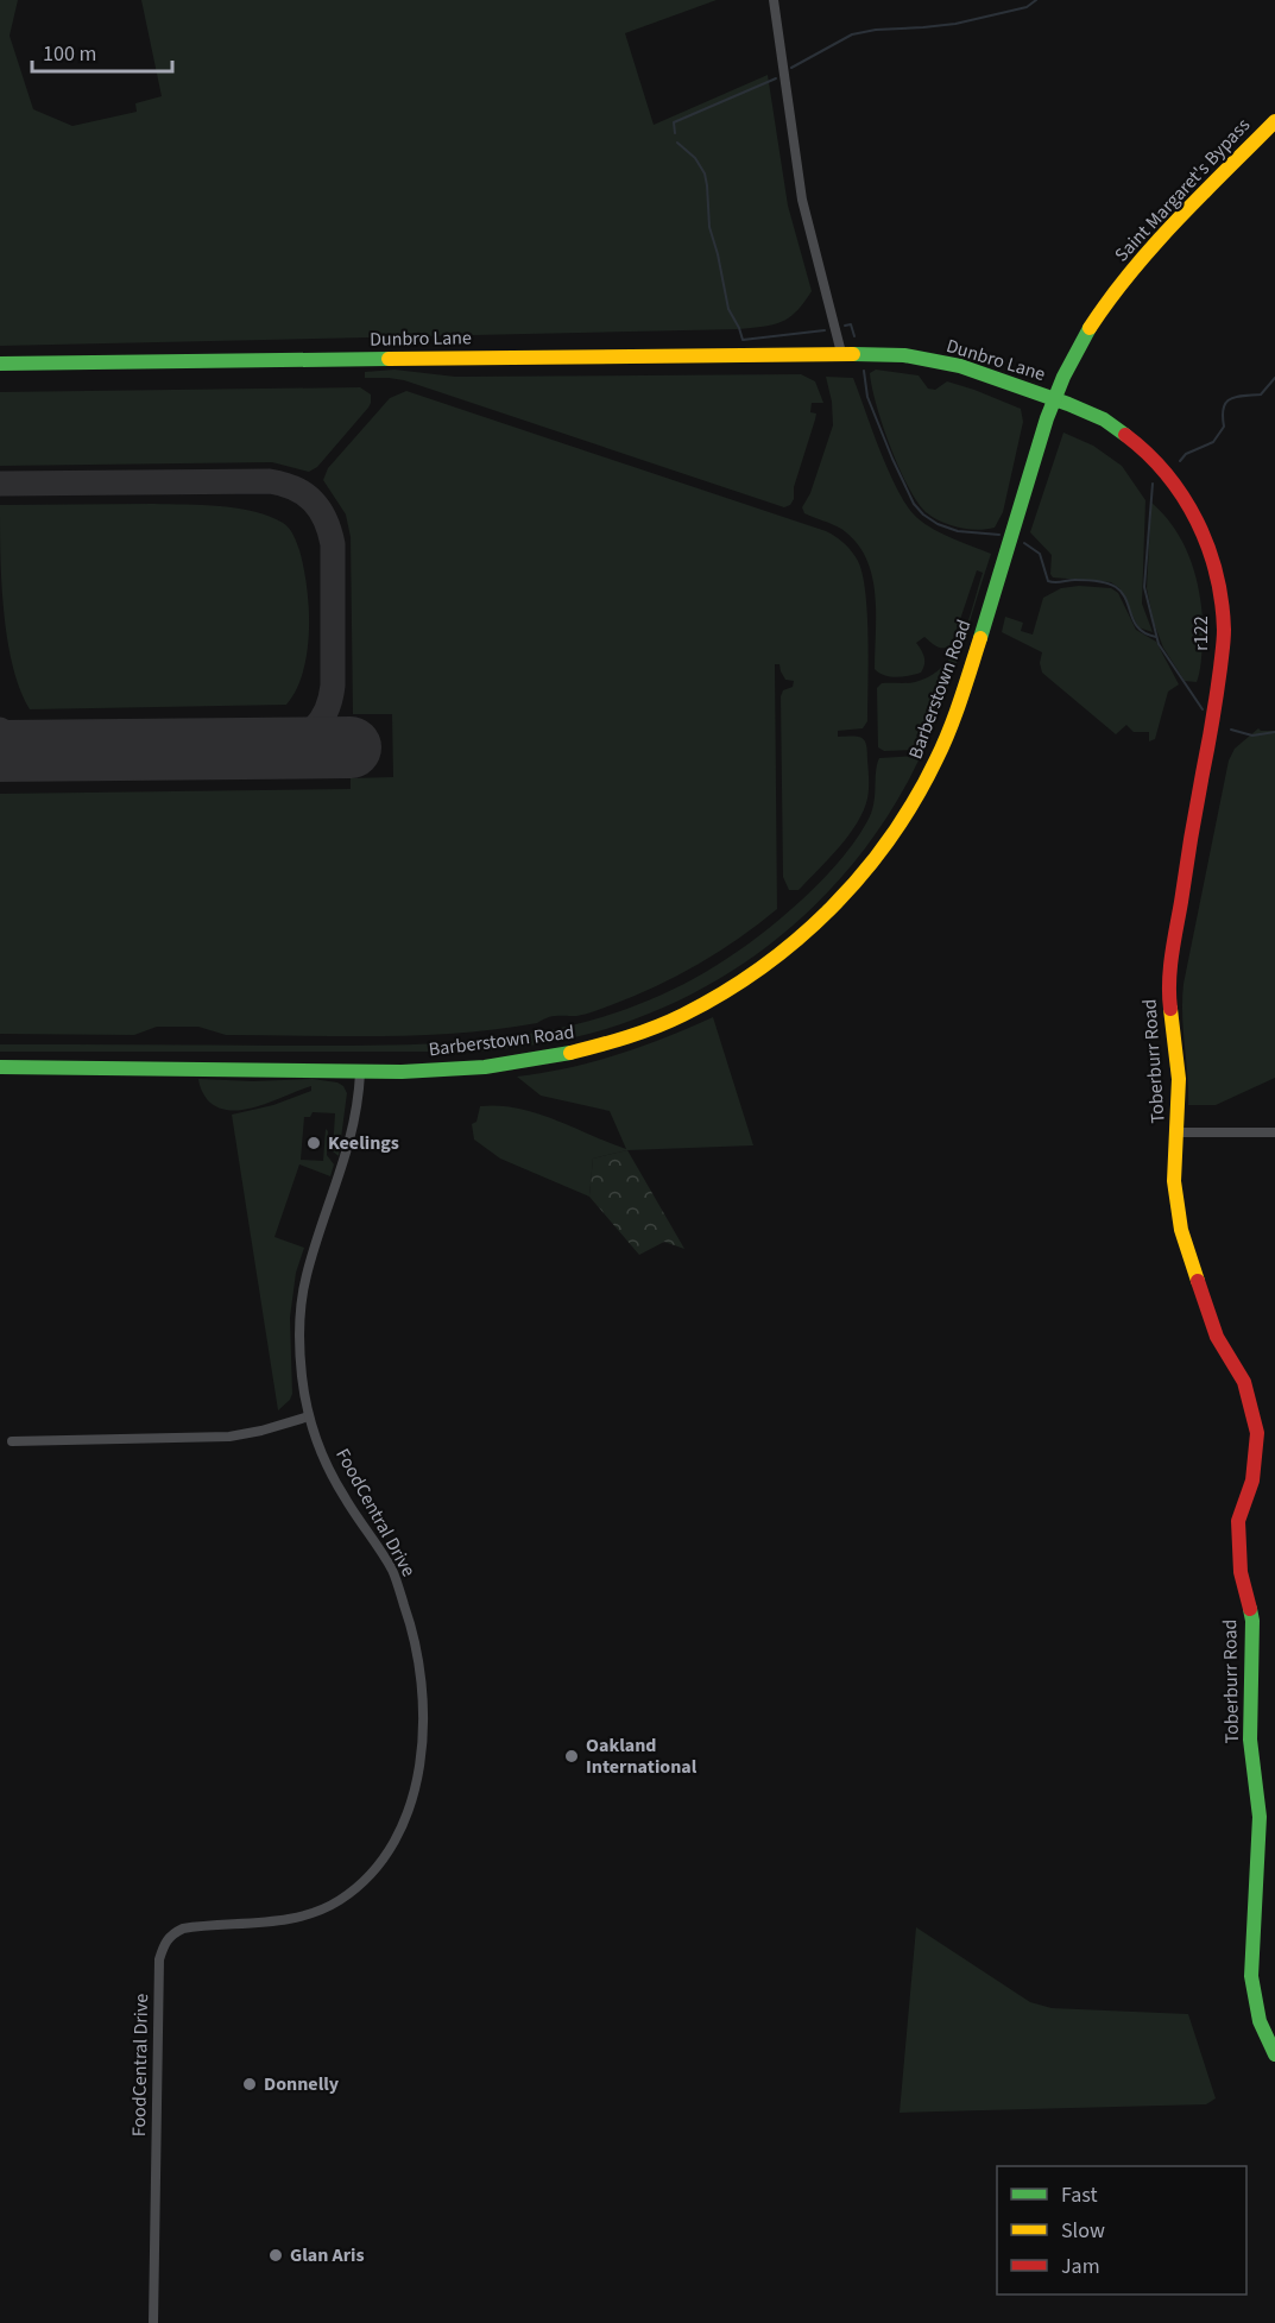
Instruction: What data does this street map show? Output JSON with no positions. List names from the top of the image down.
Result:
{
  "streets": {
    "main road": [
      "Saint Margaret's Bypass",
      "Dunbro Lane",
      "r122",
      "Barberstown Road",
      "Toberburr Road"
    ],
    "street": ["FoodCentral Drive"]
  },
  "crossings": [
    ["Saint Margaret's Bypass", "Dunbro Lane"],
    ["Saint Margaret's Bypass", "r122"],
    ["Saint Margaret's Bypass", "Barberstown Road"],
    ["Dunbro Lane", "r122"],
    ["Dunbro Lane", "Barberstown Road"],
    ["r122", "Barberstown Road"],
    ["r122", "Toberburr Road"],
    ["Barberstown Road", "FoodCentral Drive"]
  ],
  "places": [
    "Keelings",
    "Oakland International",
    "Donnelly",
    "Glan Aris"
  ],
  "legend": ["Fast", "Slow", "Jam"],
  "scale_bar": "100 m"
}
